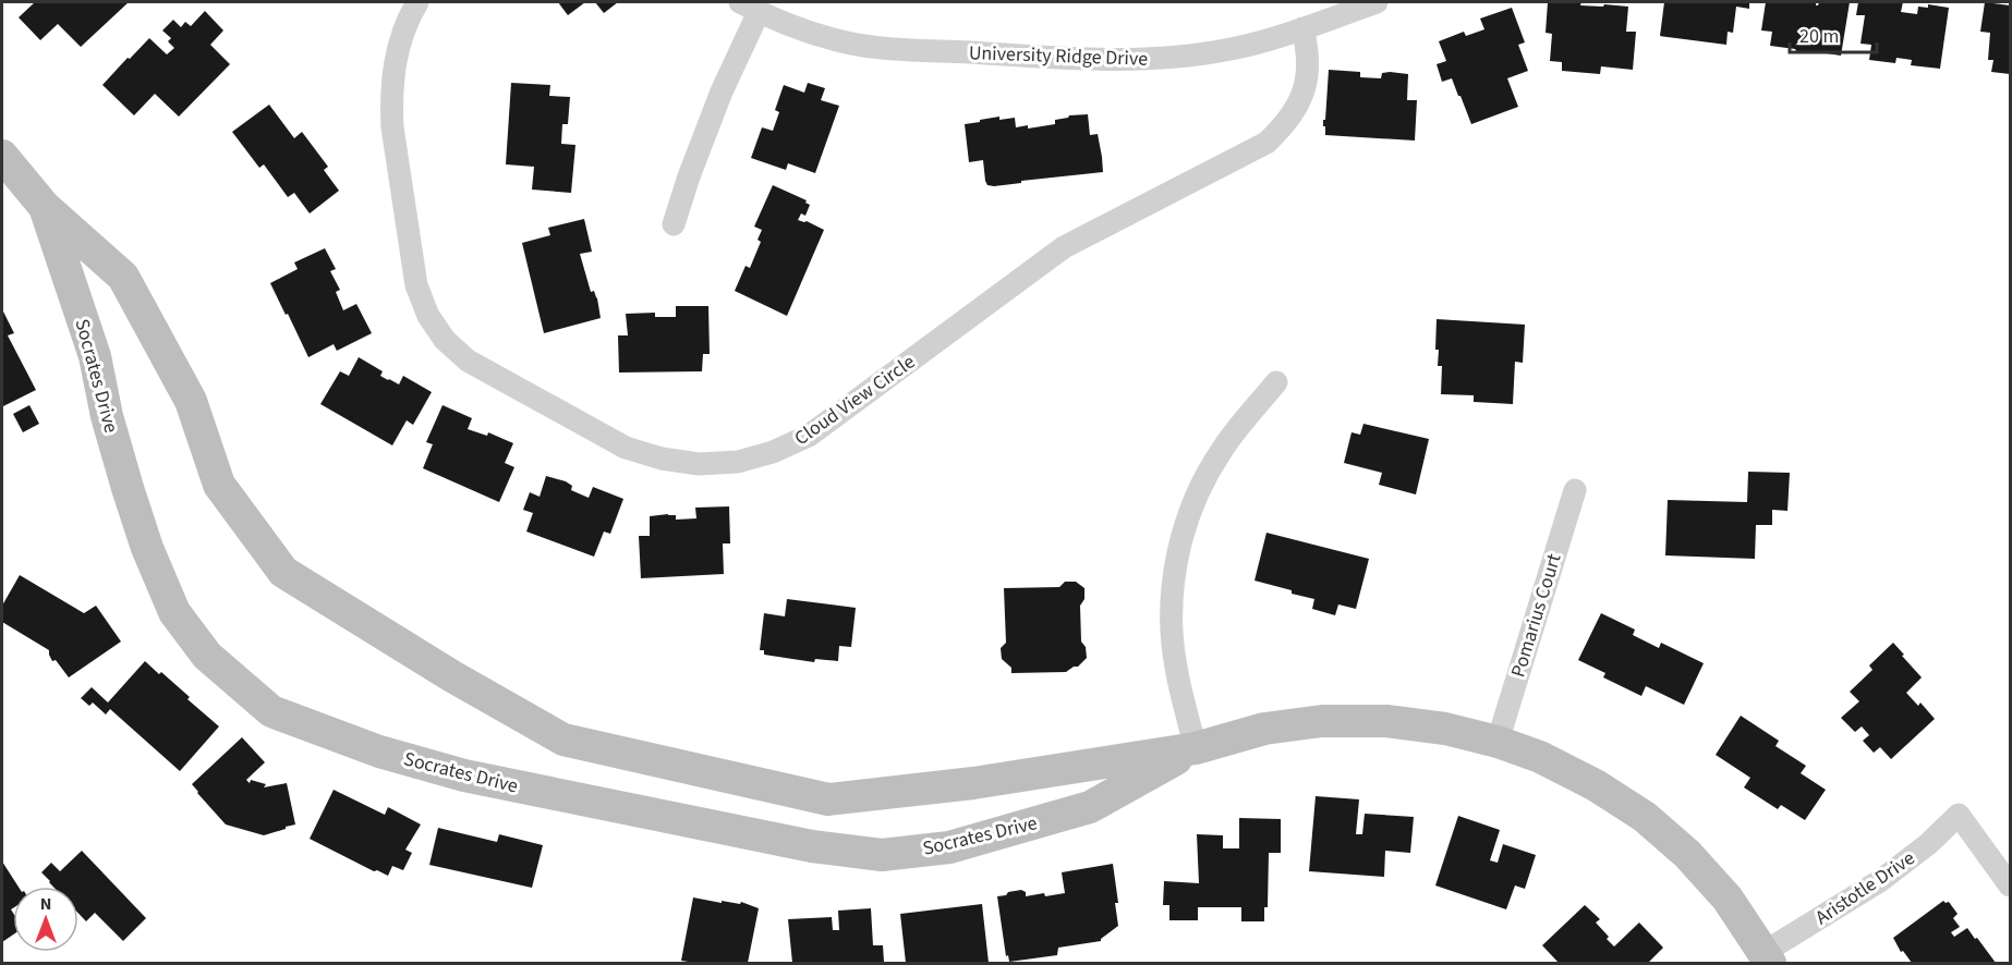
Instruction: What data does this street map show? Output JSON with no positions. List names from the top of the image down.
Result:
{
  "streets": {
    "street": [
      "University Ridge Drive",
      "Socrates Drive",
      "Cloud View Circle",
      "Pomarius Court",
      "Aristotle Drive"
    ]
  },
  "crossings": [
    ["University Ridge Drive", "Cloud View Circle"],
    ["Socrates Drive", "Pomarius Court"],
    ["Socrates Drive", "Aristotle Drive"]
  ],
  "scale_bar": "20 m",
  "north": "top"
}
